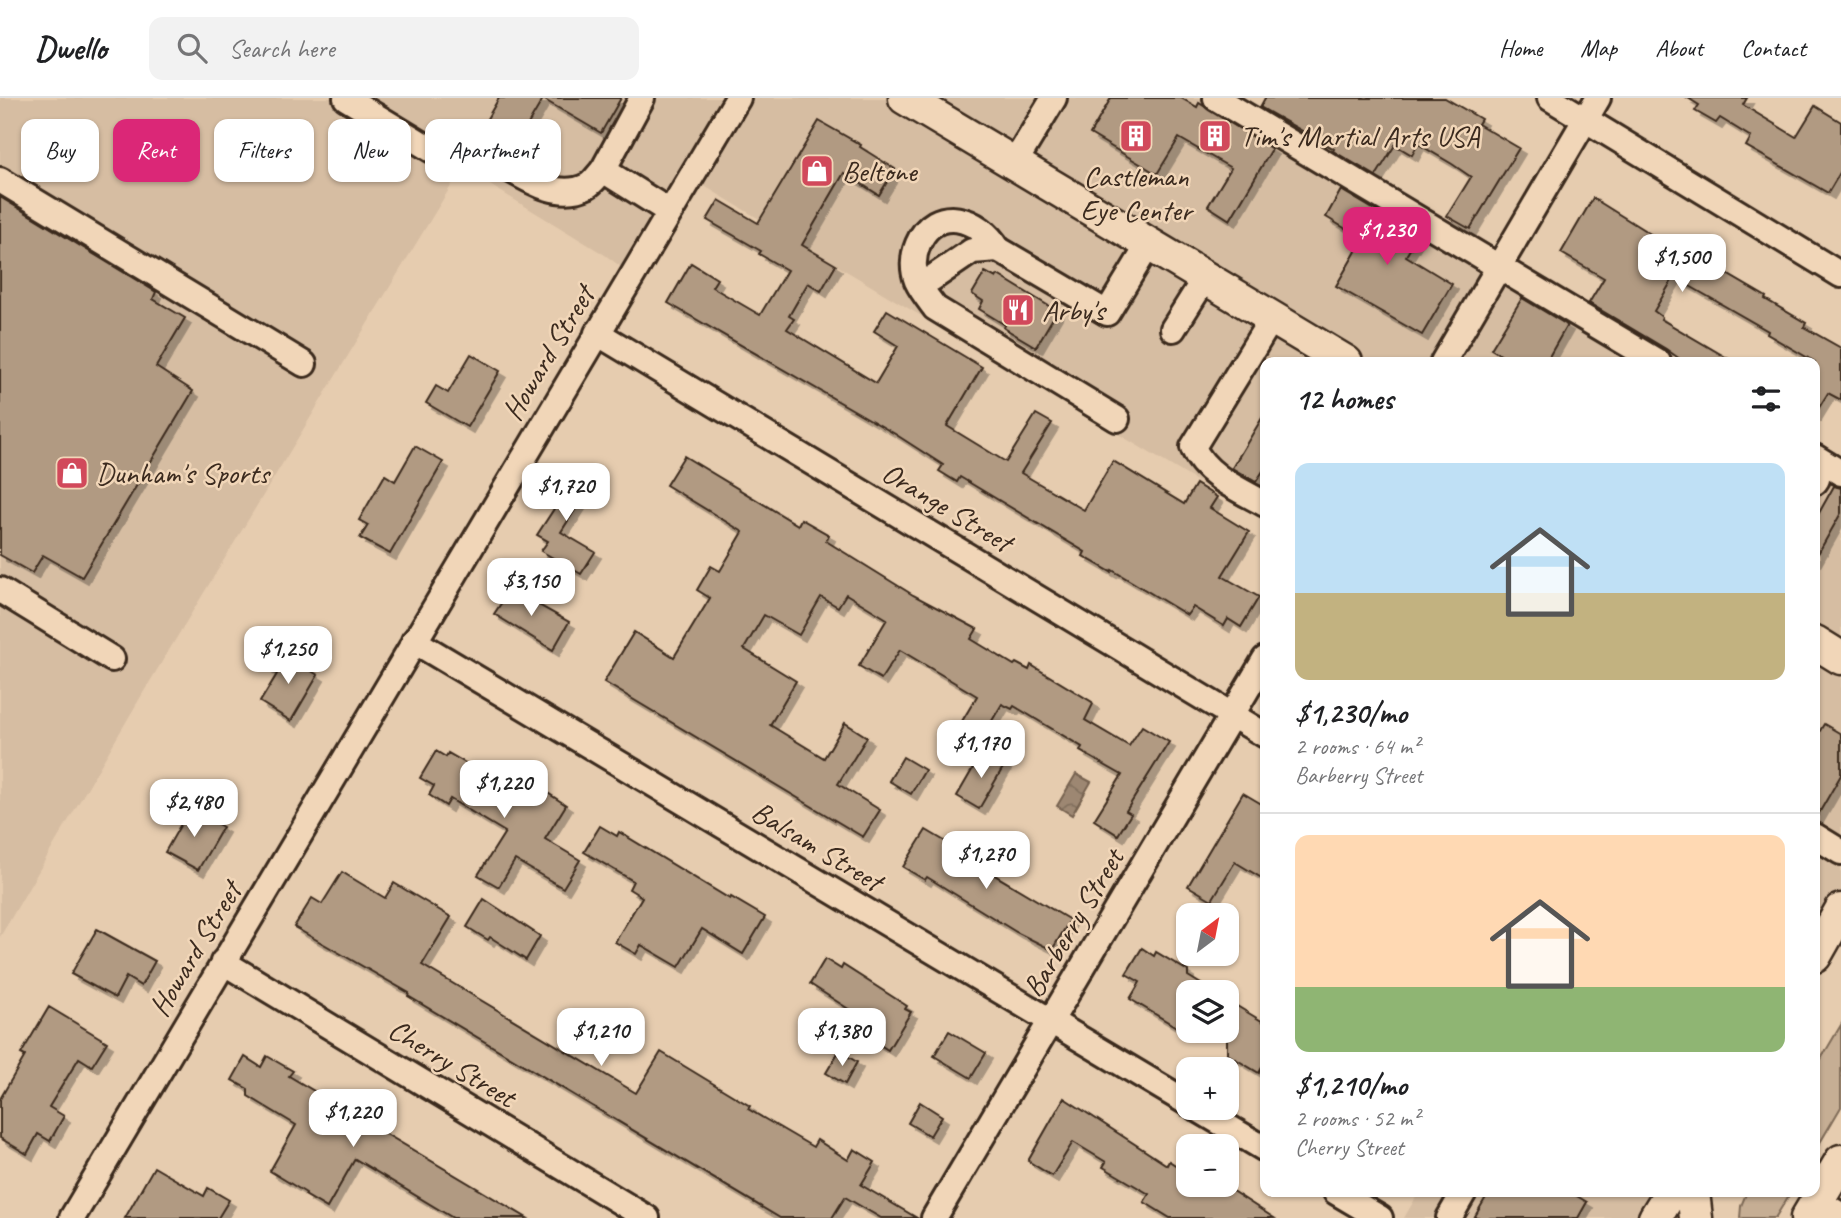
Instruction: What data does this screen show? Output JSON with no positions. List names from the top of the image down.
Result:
{
  "streets": {
    "street": [
      "Howard Street",
      "Orange Street",
      "Balsam Street",
      "Barberry Street",
      "Cherry Street"
    ]
  },
  "crossings": [
    ["Howard Street", "Orange Street"],
    ["Howard Street", "Balsam Street"],
    ["Howard Street", "Cherry Street"],
    ["Orange Street", "Barberry Street"],
    ["Balsam Street", "Barberry Street"]
  ],
  "places": {
    "building": ["Castleman Eye Center", "Tim's Martial Arts USA"],
    "shop": ["Beltone", "Dunham's Sports"],
    "restaurant": ["Arby's"]
  },
  "north": "top right",
  "page": {
    "header": "Dwello",
    "search": "Search here",
    "nav": [
      "Home",
      "Map",
      "About",
      "Contact"
    ],
    "chip": [
      "Buy",
      "Rent",
      "Filters",
      "New",
      "Apartment"
    ],
    "price": [
      "$1,230",
      "$1,500",
      "$1,720",
      "$3,150",
      "$1,250",
      "$1,170",
      "$1,220",
      "$2,480",
      "$1,270",
      "$1,210",
      "$1,380",
      "$1,220"
    ],
    "heading": "12 homes",
    "list": [
      {
        "name": "$1,230/mo",
        "note": "2 rooms · 64 m² · Barberry Street"
      },
      {
        "name": "$1,210/mo",
        "note": "2 rooms · 52 m² · Cherry Street"
      }
    ],
    "map_buttons": ["+", "−"]
  }
}
